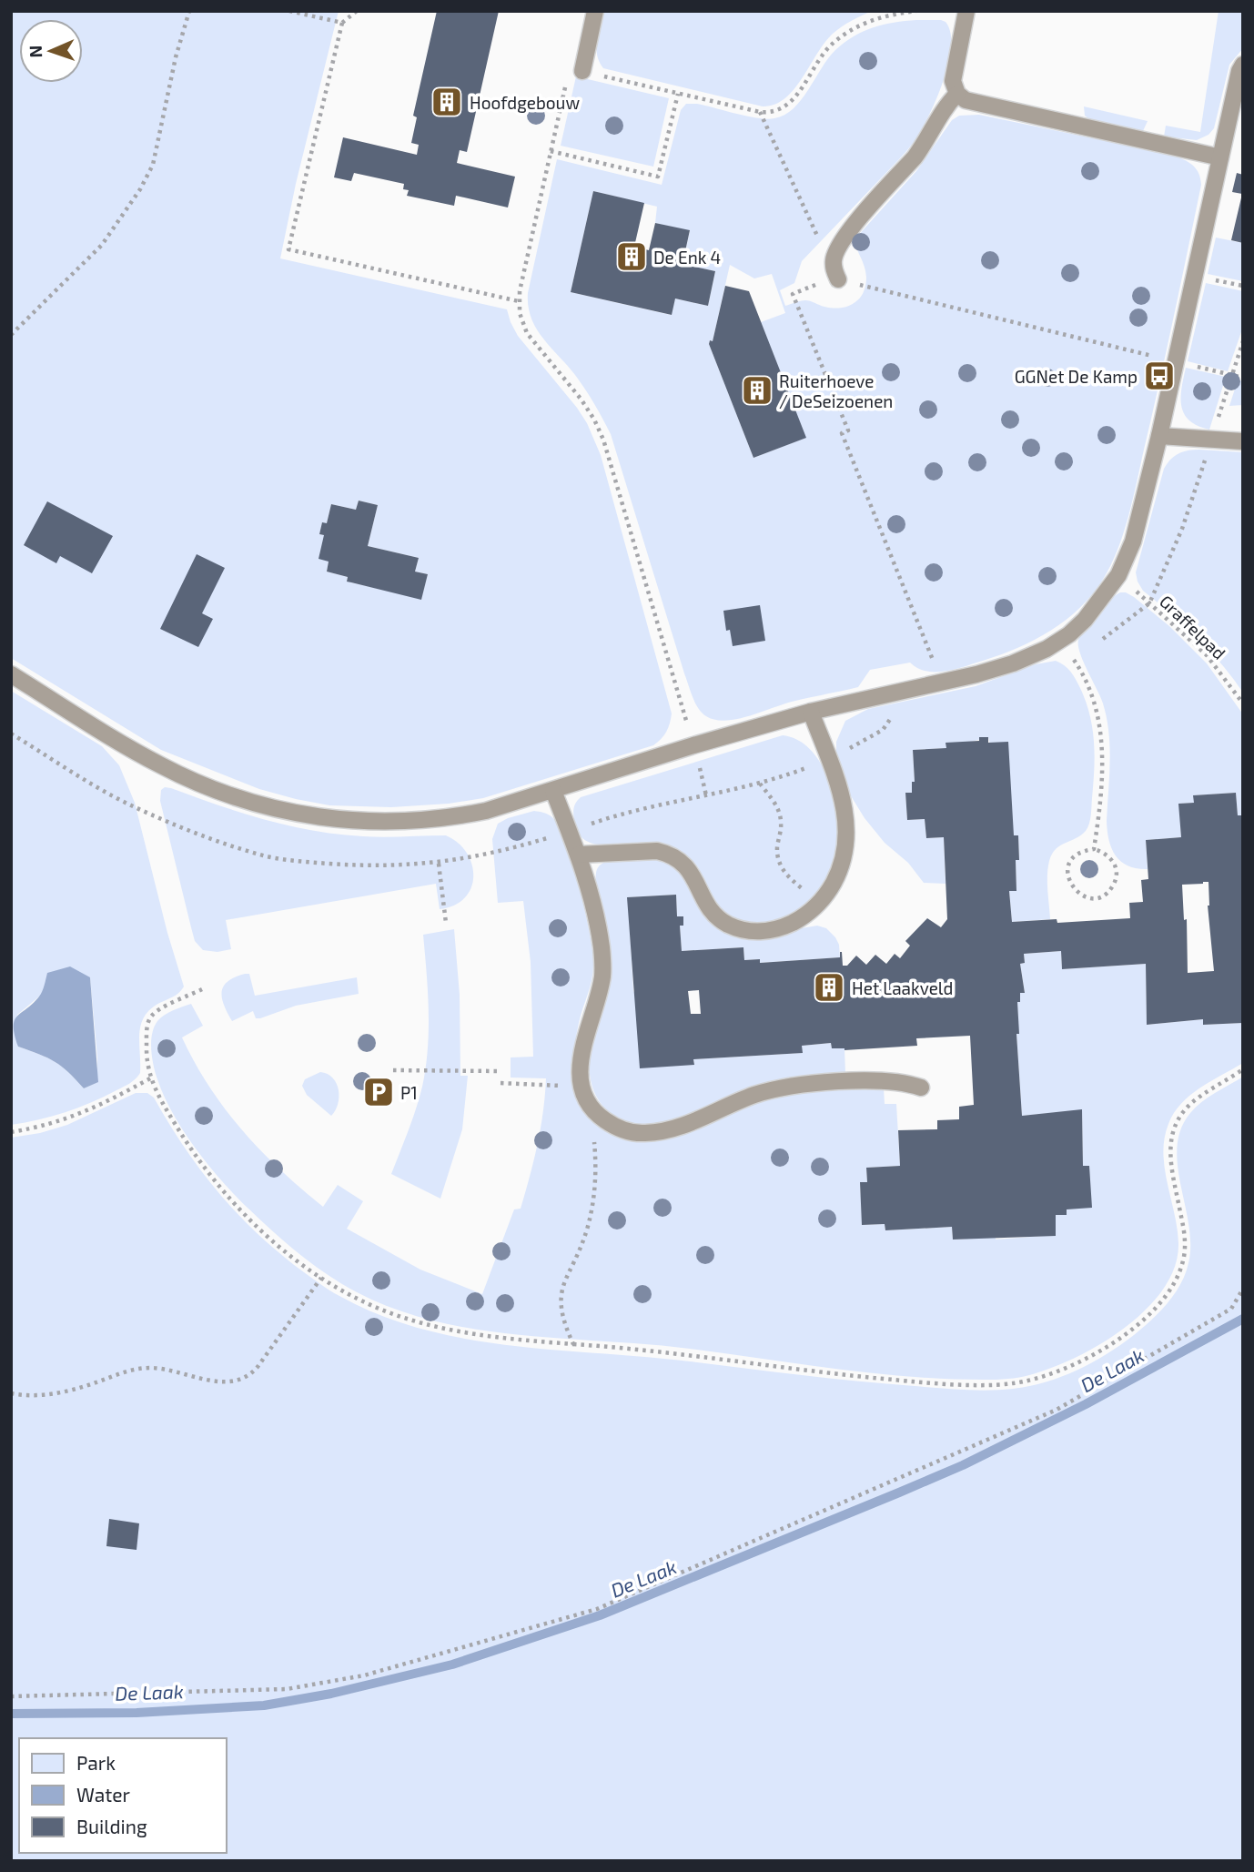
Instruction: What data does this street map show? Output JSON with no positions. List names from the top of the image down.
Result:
{
  "streets": {
    "path": ["Graffelpad"]
  },
  "water": ["De Laak"],
  "places": {
    "building": [
      "Hoofdgebouw",
      "De Enk 4",
      "Ruiterhoeve / DeSeizoenen",
      "Het Laakveld"
    ],
    "bus stop": ["GGNet De Kamp"],
    "parking": ["P1"]
  },
  "legend": ["Park", "Water", "Building"],
  "north": "left"
}
